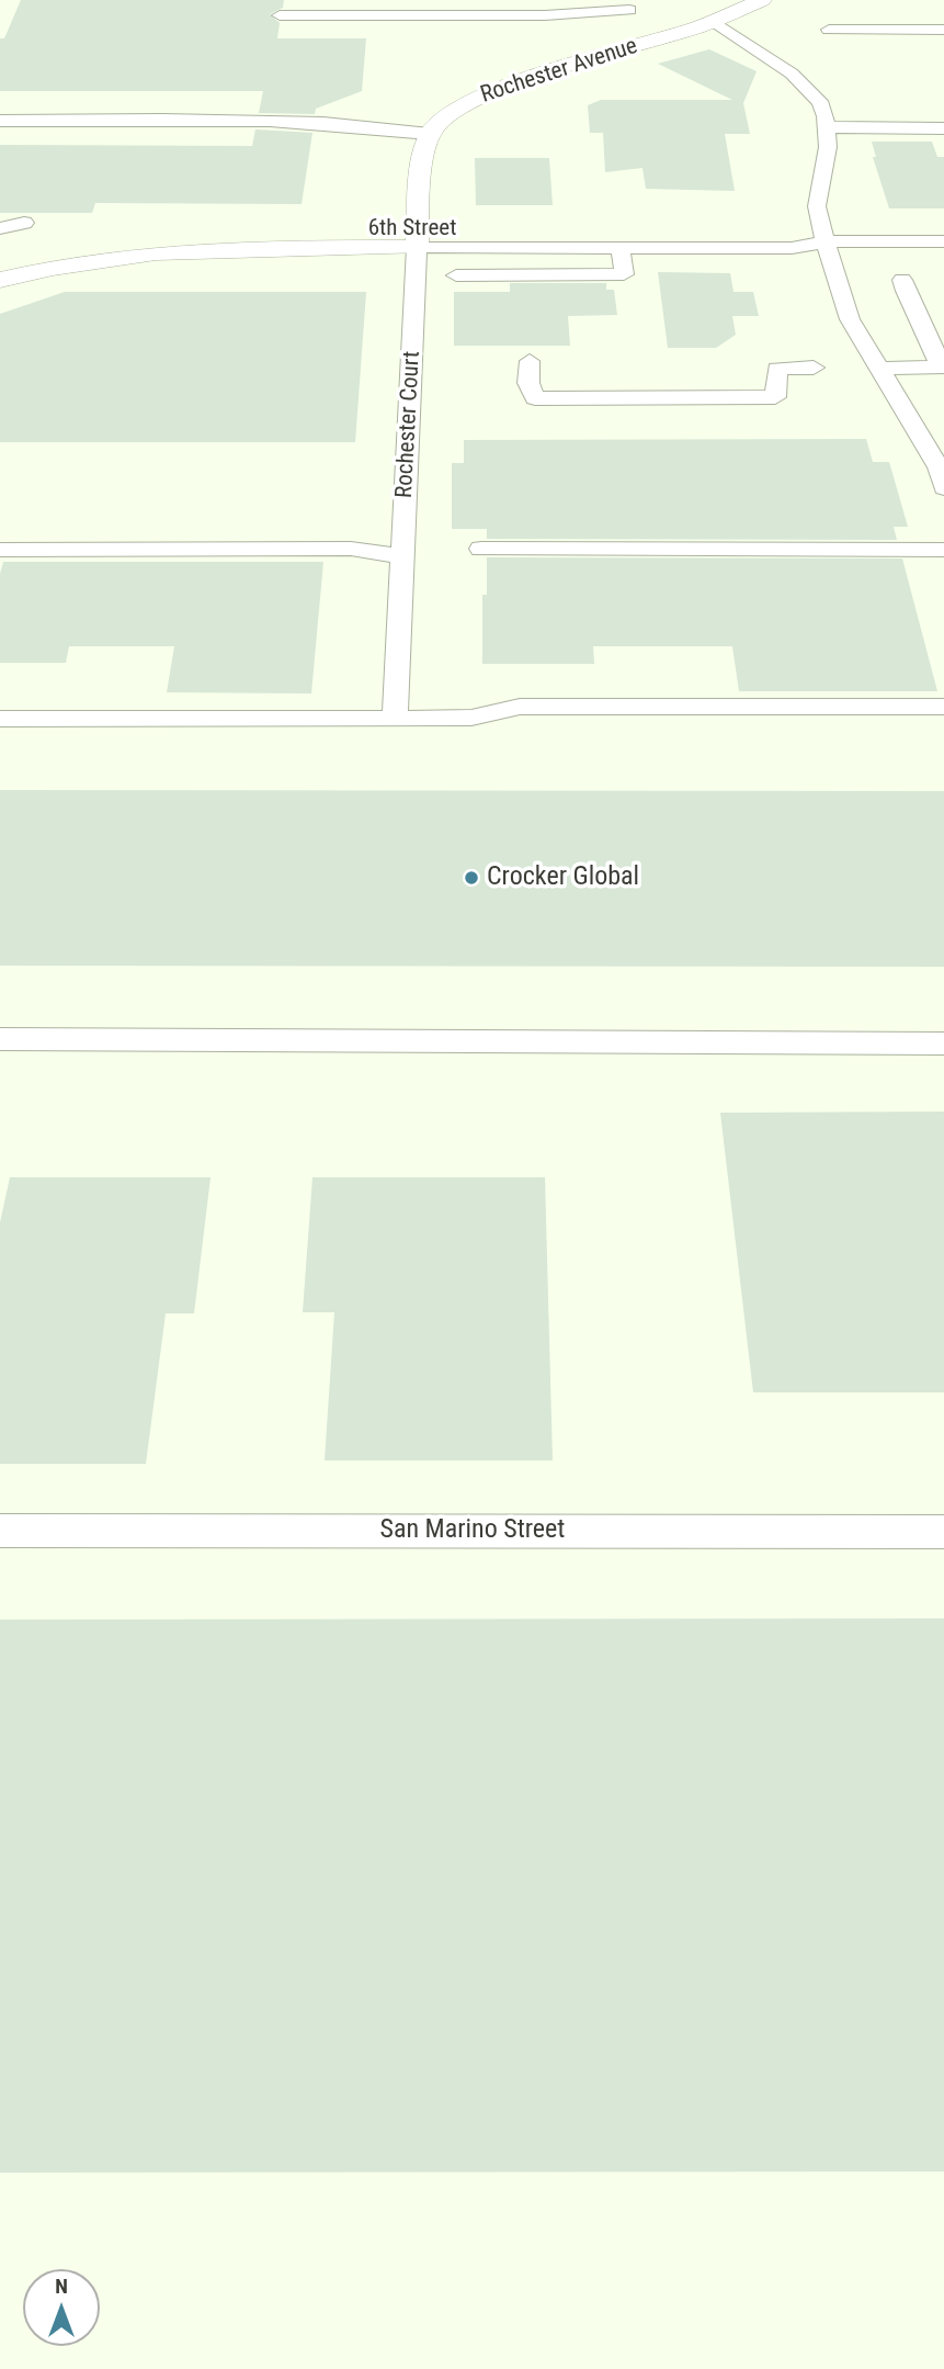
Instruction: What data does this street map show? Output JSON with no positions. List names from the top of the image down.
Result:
{
  "streets": {
    "main road": ["Rochester Avenue", "6th Street"],
    "street": ["Rochester Court", "San Marino Street"]
  },
  "crossings": [
    ["6th Street", "Rochester Court"]
  ],
  "places": ["Crocker Global"],
  "north": "top"
}
